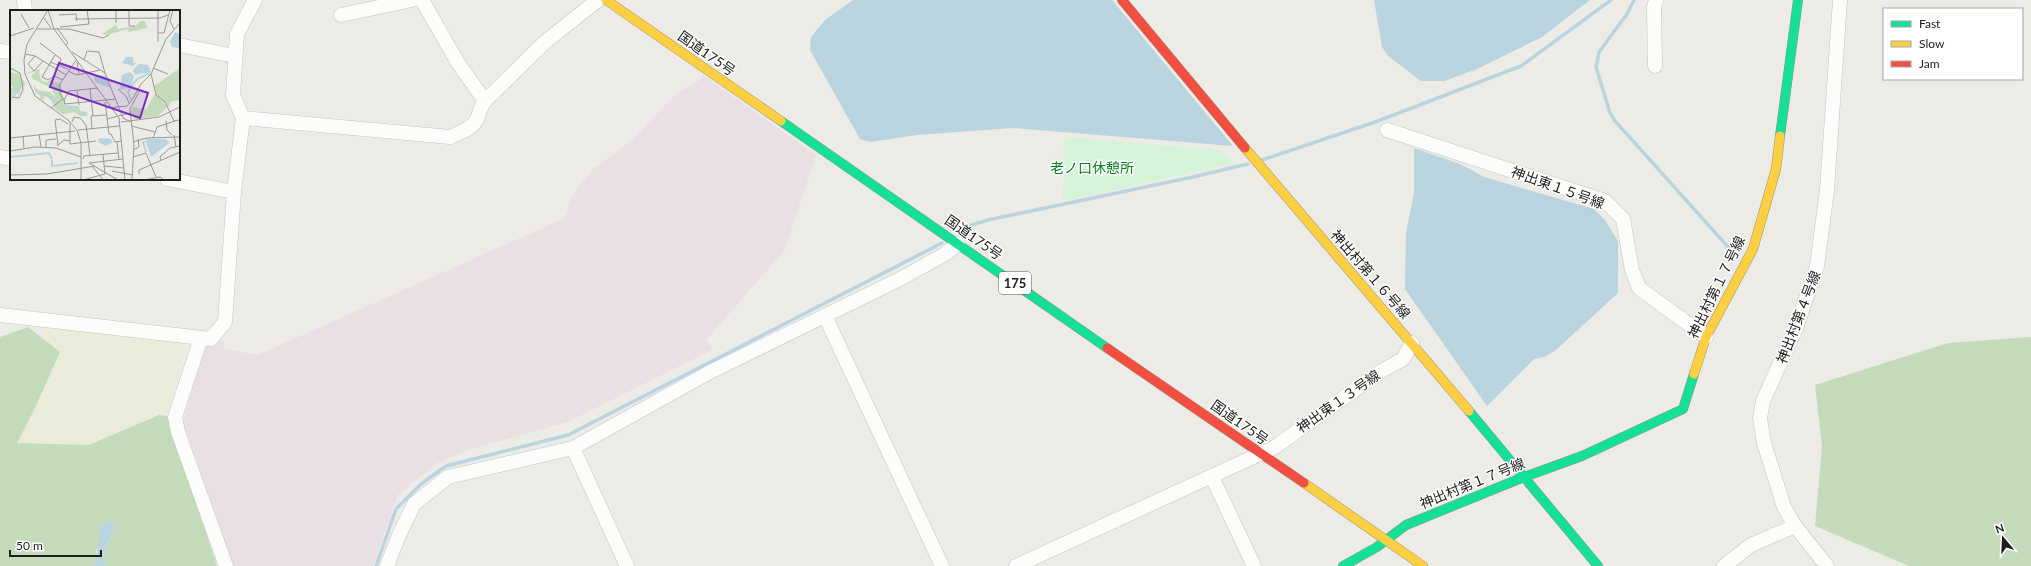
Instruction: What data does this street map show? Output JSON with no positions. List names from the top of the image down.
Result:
{
  "streets": {
    "main road": [
      "国道175号",
      "神出村第１６号線",
      "175",
      "神出村第１７号線"
    ],
    "street": ["神出東１５号線", "神出村第４号線", "神出東１３号線"]
  },
  "crossings": [
    ["国道175号", "神出村第１７号線"],
    ["国道175号", "神出東１３号線"],
    ["神出東１５号線", "神出村第１７号線"],
    ["神出村第１６号線", "神出村第１７号線"],
    ["神出村第１６号線", "神出東１３号線"]
  ],
  "parks": ["老ノ口休憩所"],
  "legend": ["Fast", "Slow", "Jam"],
  "scale_bar": "50 m",
  "north": "top"
}
